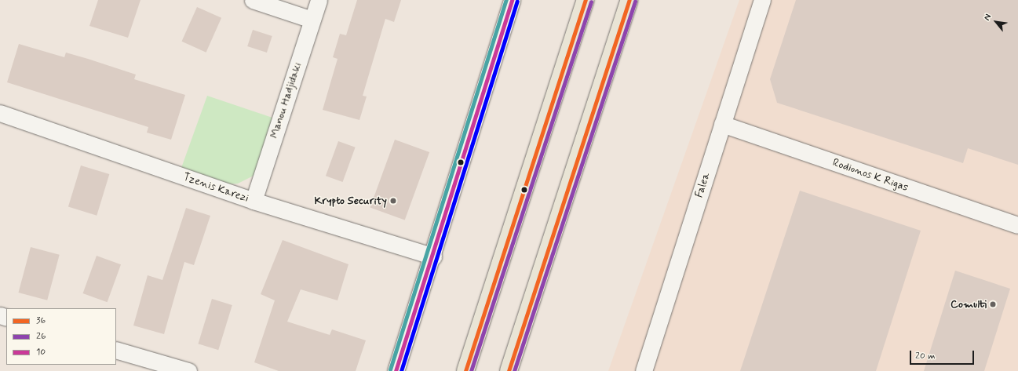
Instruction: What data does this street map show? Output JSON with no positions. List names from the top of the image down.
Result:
{
  "streets": {
    "street": [
      "Manou Hadjidaki",
      "Rodionos K Rigas",
      "Falea",
      "Tzenis Karezi"
    ]
  },
  "crossings": [
    ["Manou Hadjidaki", "Tzenis Karezi"],
    ["Rodionos K Rigas", "Falea"]
  ],
  "places": ["Krypto Security", "Comulti"],
  "lines": ["transit line 36", "transit line 10", "transit line 26"],
  "legend": ["36", "26", "10"],
  "scale_bar": "20 m",
  "north": "top left"
}
